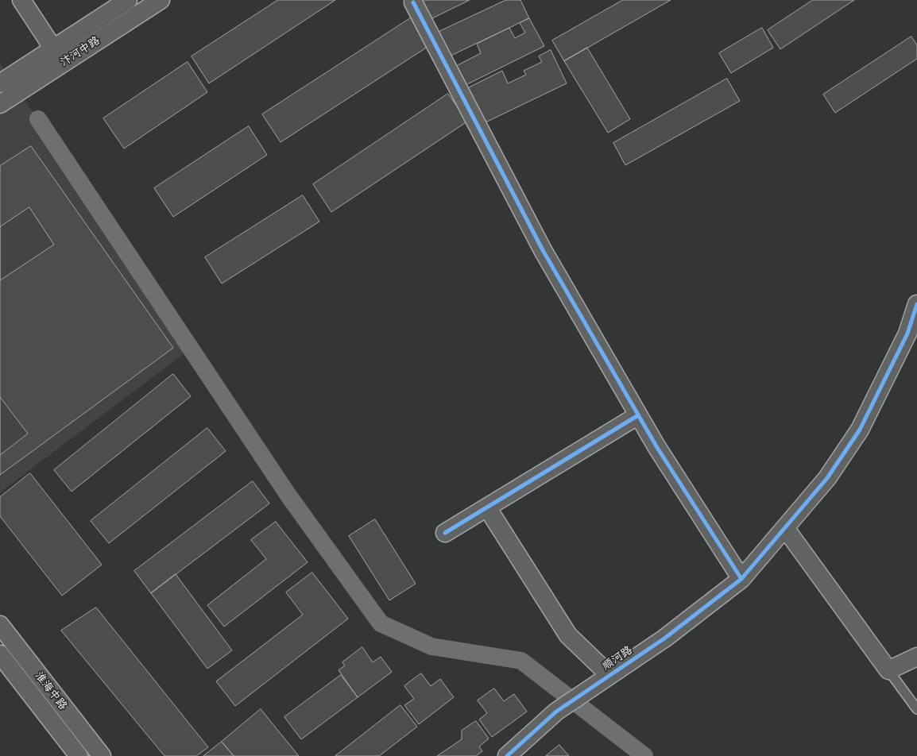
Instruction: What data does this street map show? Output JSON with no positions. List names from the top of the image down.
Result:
{
  "streets": {
    "street": ["汴河中路", "顺河路", "淮海中路"]
  }
}
